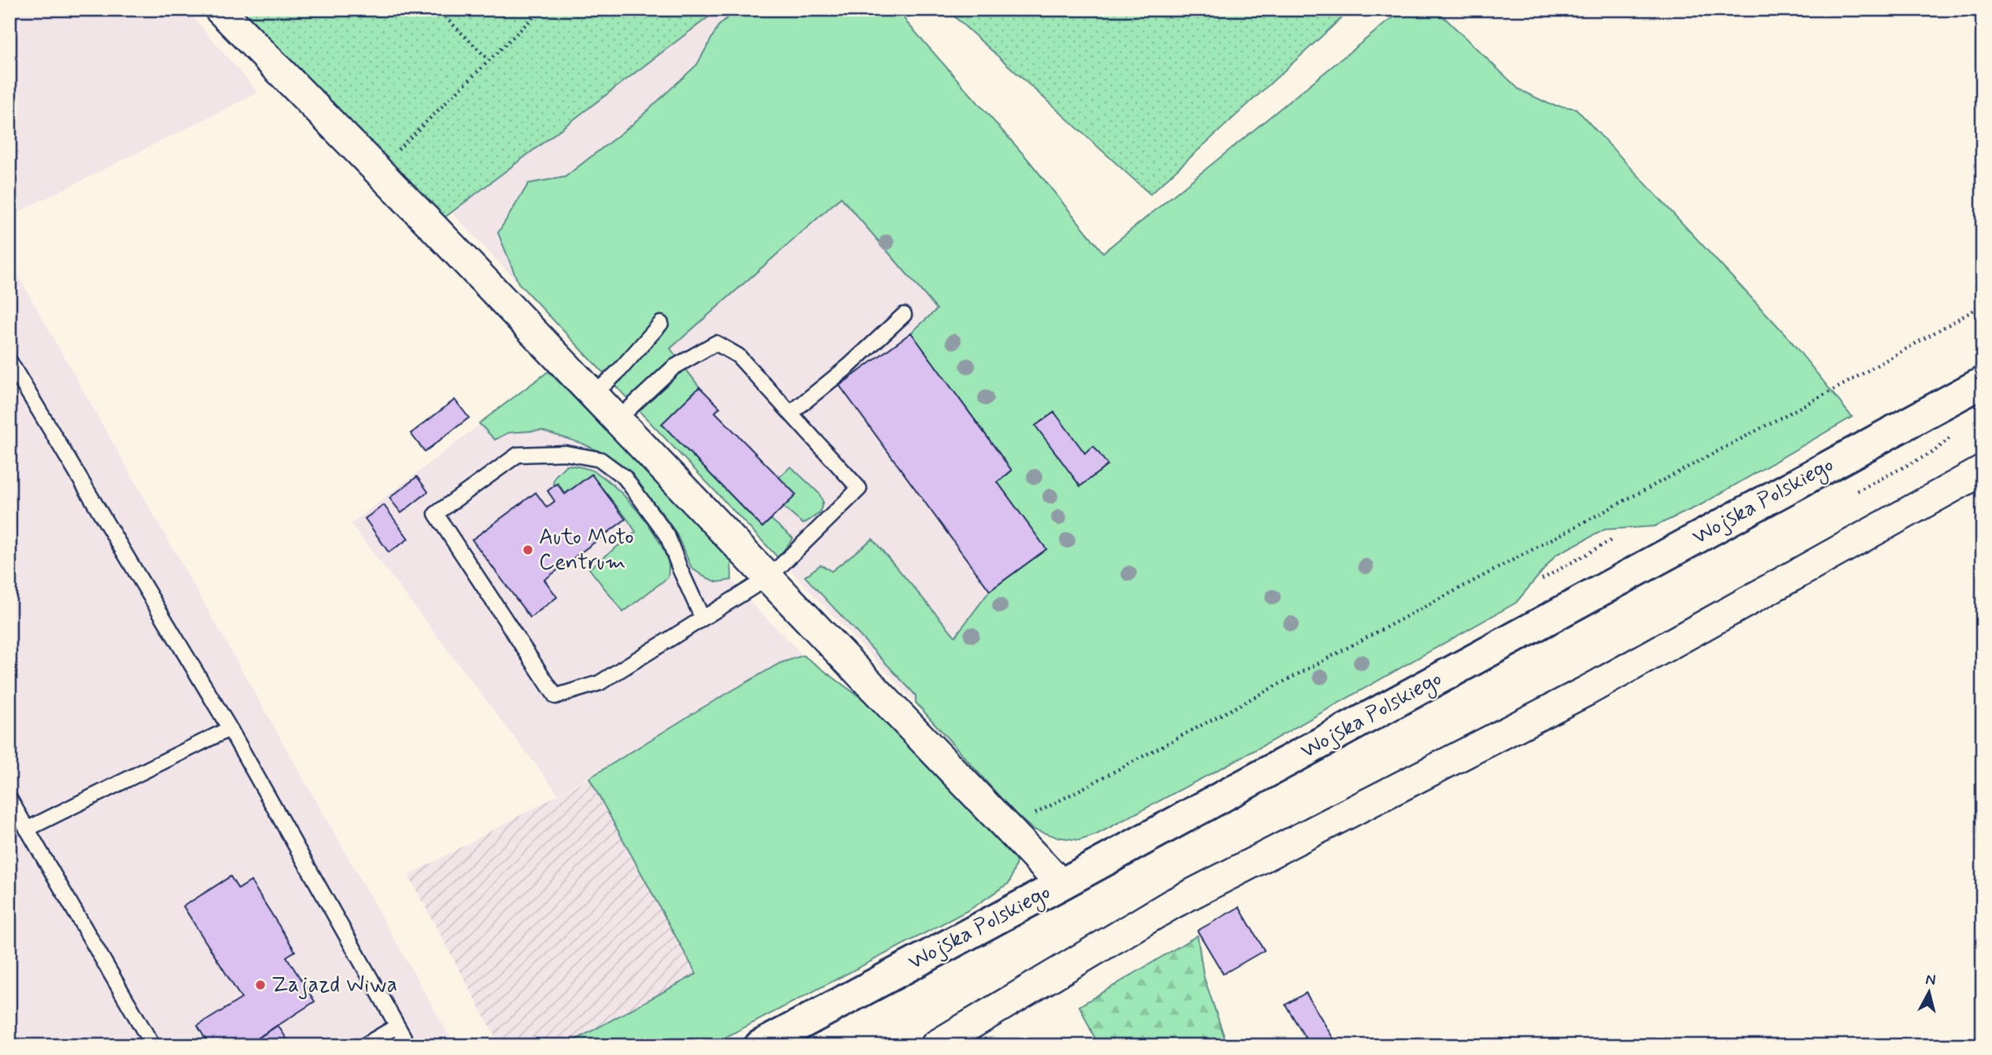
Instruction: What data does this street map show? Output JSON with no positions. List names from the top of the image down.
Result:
{
  "streets": {
    "main road": ["Wojska Polskiego"]
  },
  "places": ["Auto Moto Centrum", "Zajazd Wiwa"],
  "north": "top"
}
